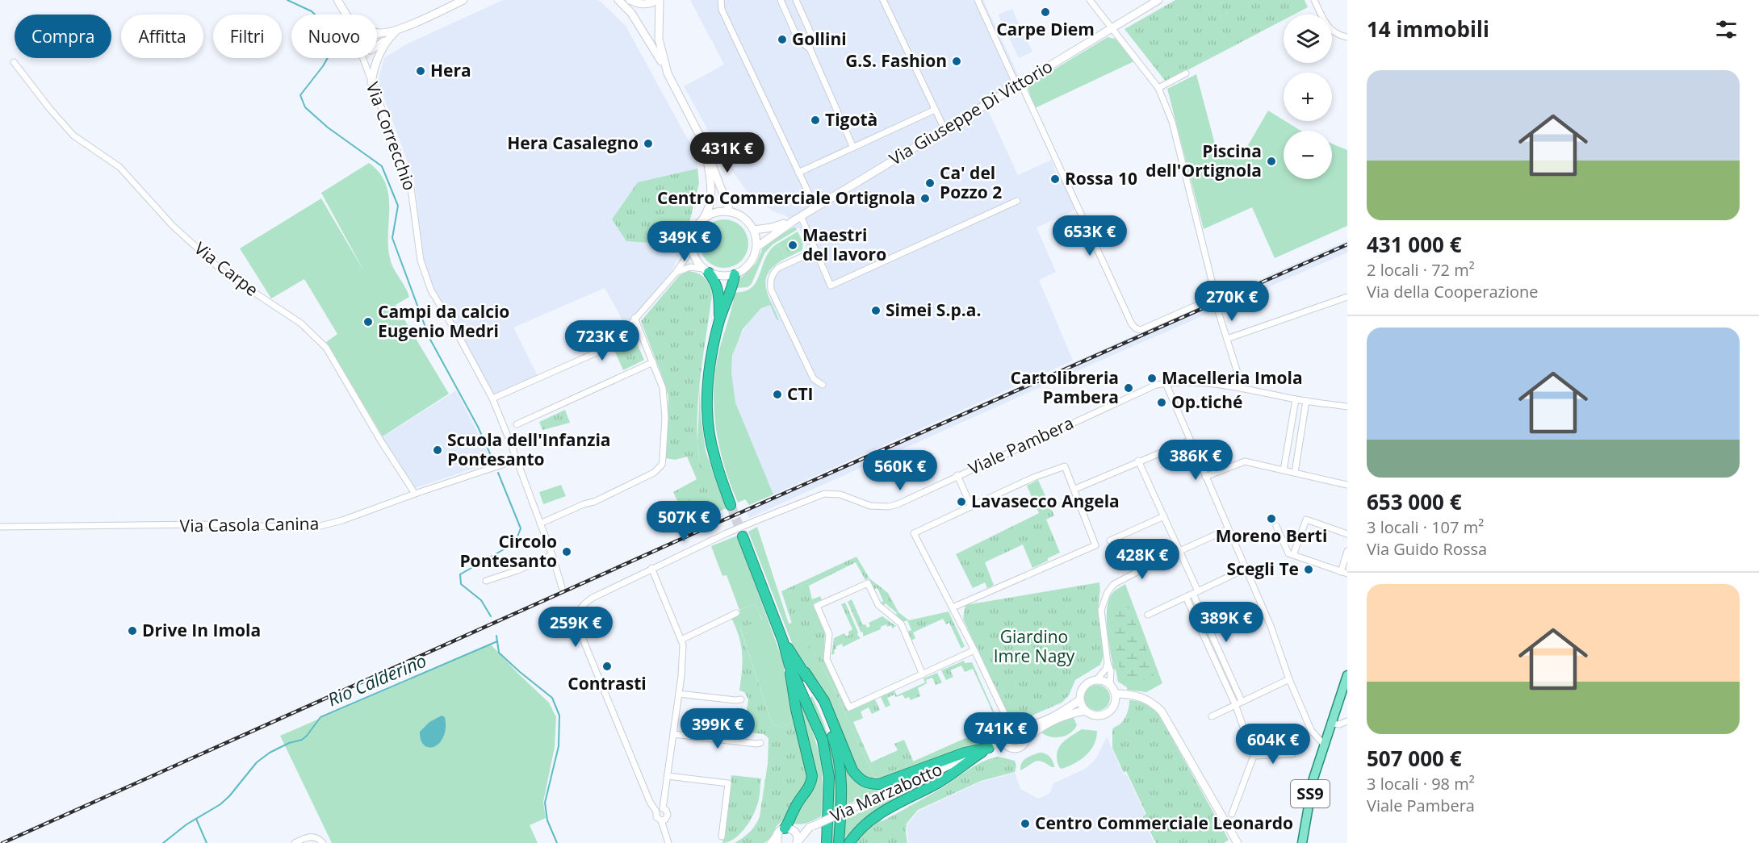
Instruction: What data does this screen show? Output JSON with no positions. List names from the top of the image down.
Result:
{
  "streets": {
    "main road": ["SS9"],
    "street": [
      "Via Giuseppe Di Vittorio",
      "Via Correcchio",
      "Via Carpe",
      "Viale Pambera",
      "Via Casola Canina",
      "Via Marzabotto"
    ]
  },
  "crossings": [
    ["Via Correcchio", "Via Casola Canina"],
    ["Via Carpe", "Via Casola Canina"]
  ],
  "water": ["Rio Calderino"],
  "parks": ["Giardino Imre Nagy"],
  "places": [
    "Carpe Diem",
    "Gollini",
    "G.S. Fashion",
    "Hera",
    "Tigotà",
    "Hera Casalegno",
    "Piscina dell'Ortignola",
    "Rossa 10",
    "Ca' del Pozzo 2",
    "Centro Commerciale Ortignola",
    "Maestri del lavoro",
    "Simei S.p.a.",
    "Campi da calcio Eugenio Medri",
    "Macelleria Imola",
    "Cartolibreria Pambera",
    "CTI",
    "Op.tiché",
    "Scuola dell'Infanzia Pontesanto",
    "Lavasecco Angela",
    "Moreno Berti",
    "Circolo Pontesanto",
    "Scegli Te",
    "Drive In Imola",
    "Contrasti",
    "Centro Commerciale Leonardo"
  ],
  "page": {
    "heading": "14 immobili",
    "map_buttons": ["+", "−"],
    "chip": [
      "Compra",
      "Affitta",
      "Filtri",
      "Nuovo"
    ],
    "list": [
      {
        "name": "431 000 €",
        "note": "2 locali · 72 m² · Via della Cooperazione"
      },
      {
        "name": "653 000 €",
        "note": "3 locali · 107 m² · Via Guido Rossa"
      },
      {
        "name": "507 000 €",
        "note": "3 locali · 98 m² · Viale Pambera"
      }
    ],
    "price": [
      "431K €",
      "653K €",
      "349K €",
      "270K €",
      "723K €",
      "386K €",
      "560K €",
      "507K €",
      "428K €",
      "389K €",
      "259K €",
      "399K €",
      "741K €",
      "604K €"
    ]
  }
}
